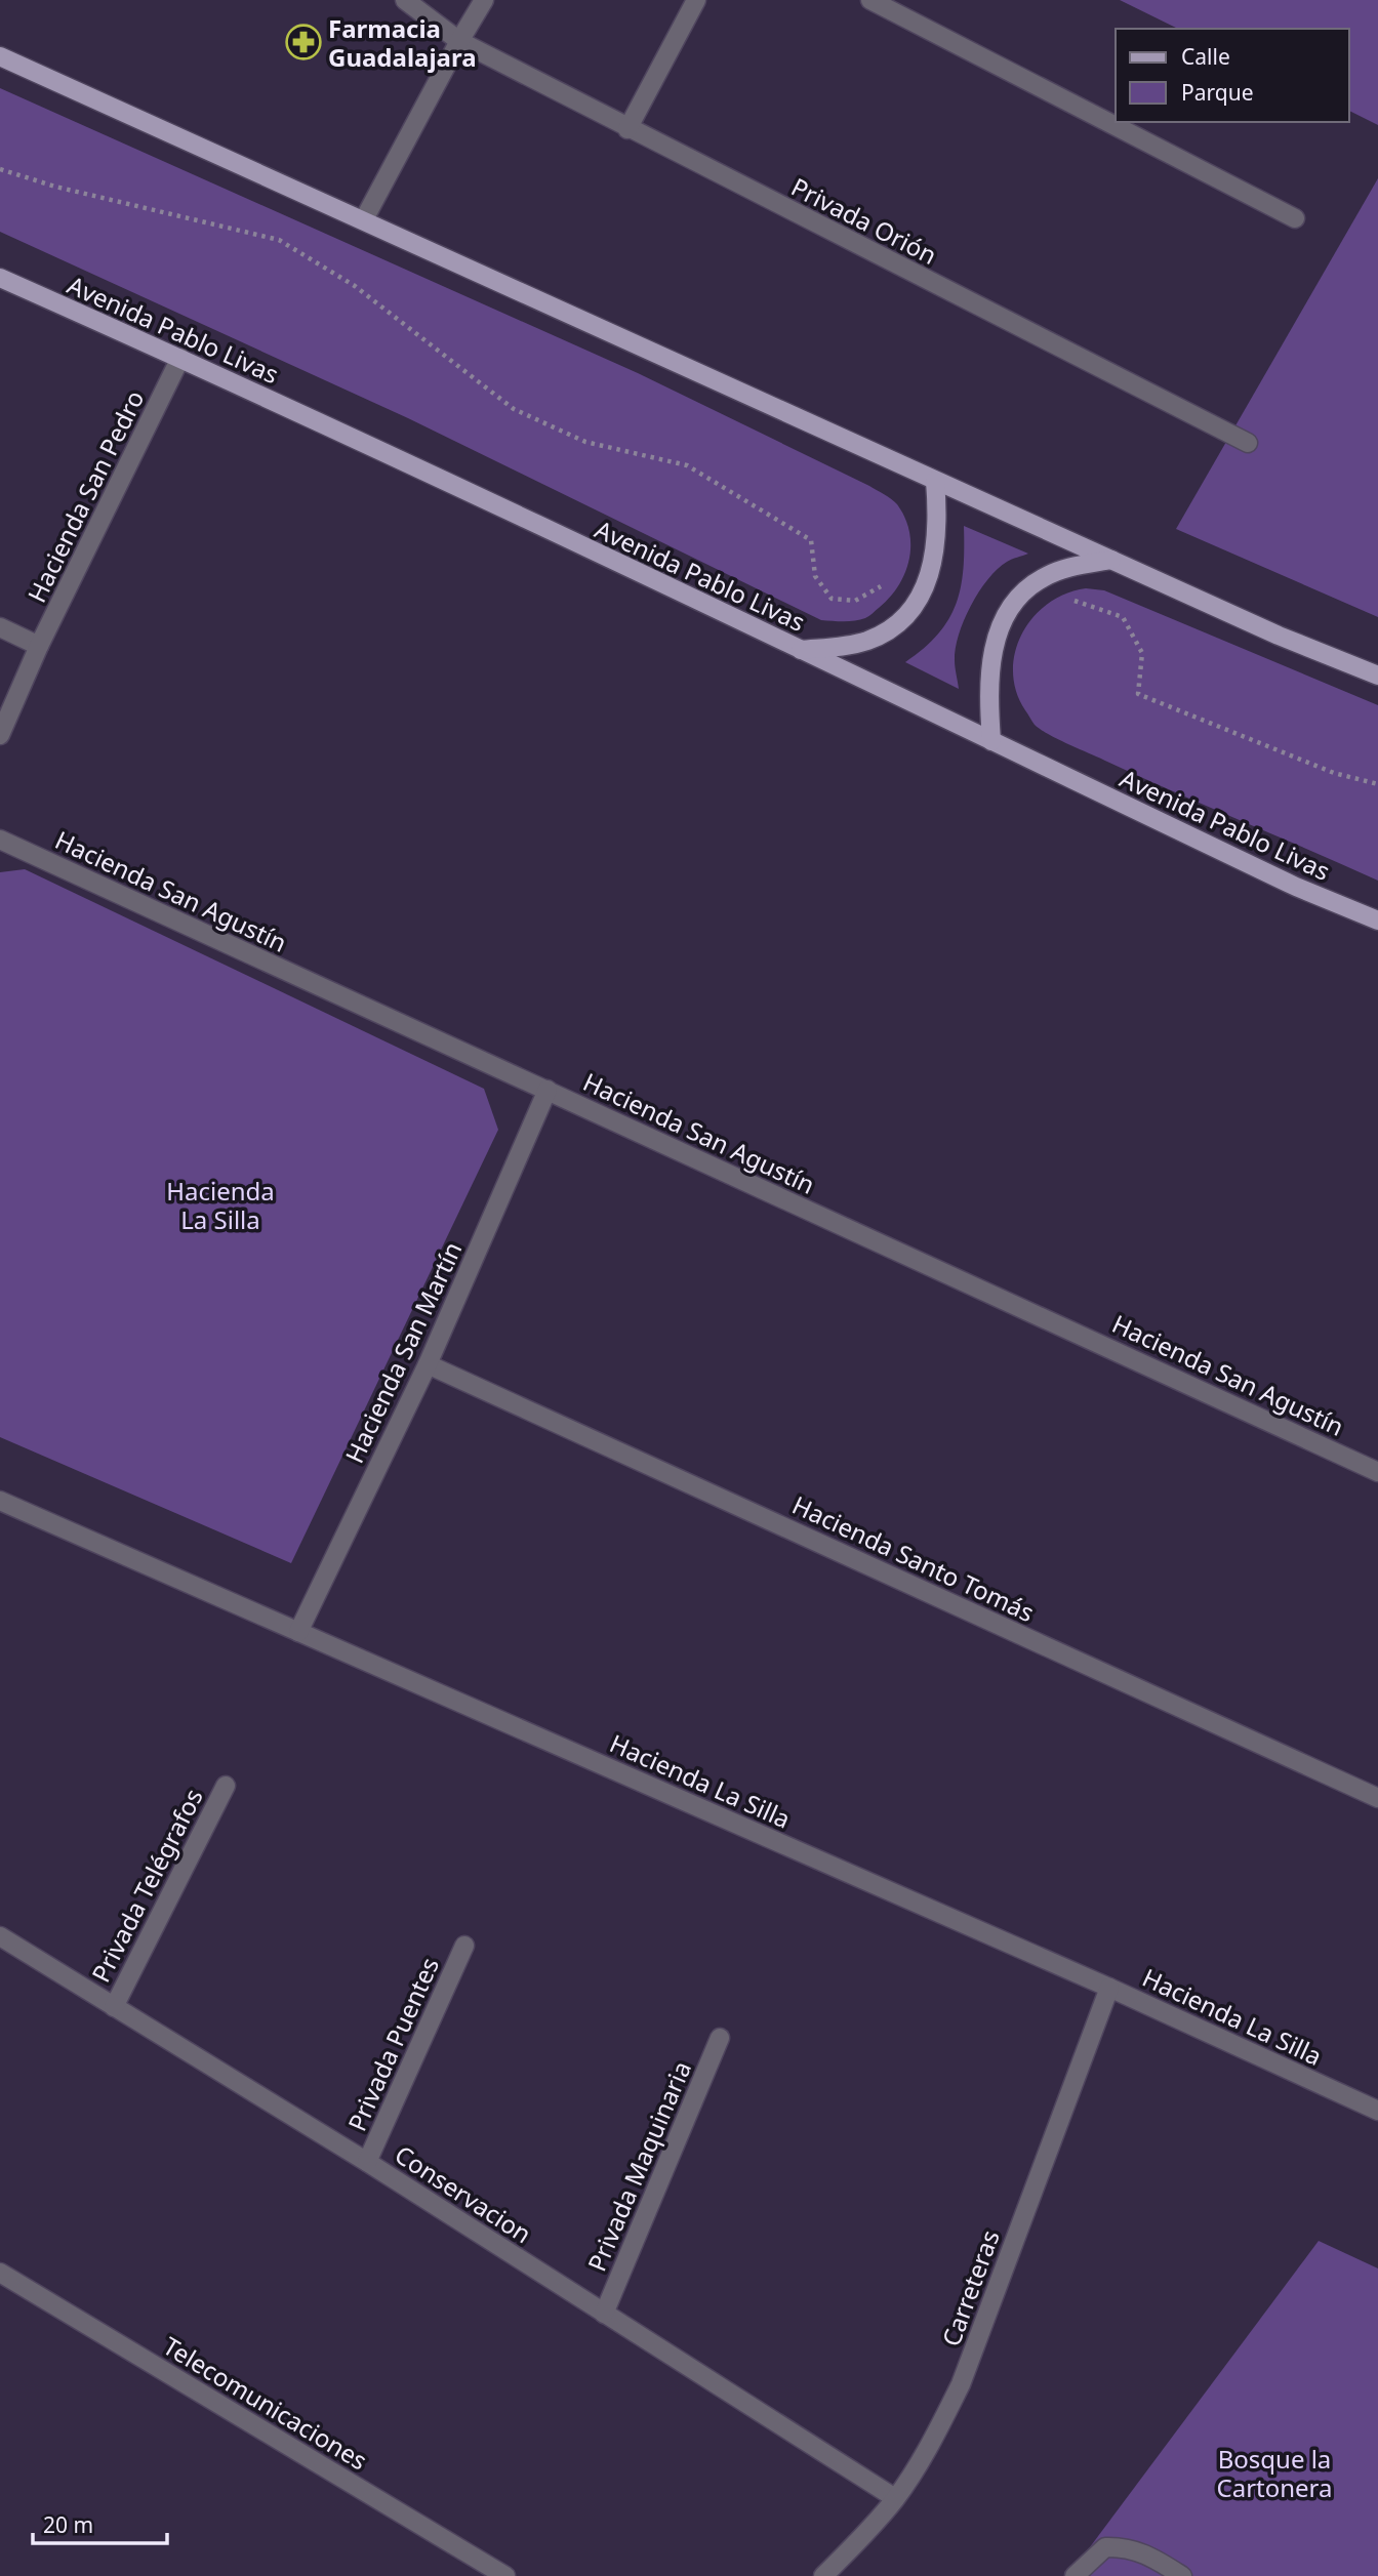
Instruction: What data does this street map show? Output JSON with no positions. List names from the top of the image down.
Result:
{
  "streets": {
    "main road": ["Avenida Pablo Livas"],
    "street": [
      "Privada Orión",
      "Hacienda San Pedro",
      "Hacienda San Agustín",
      "Hacienda San Martín",
      "Hacienda Santo Tomás",
      "Hacienda La Silla",
      "Privada Telégrafos",
      "Privada Puentes",
      "Privada Maquinaria",
      "Conservacion",
      "Carreteras",
      "Telecomunicaciones"
    ]
  },
  "crossings": [
    ["Avenida Pablo Livas", "Hacienda San Pedro"],
    ["Hacienda San Agustín", "Hacienda San Martín"],
    ["Hacienda San Martín", "Hacienda Santo Tomás"],
    ["Hacienda San Martín", "Hacienda La Silla"],
    ["Hacienda La Silla", "Carreteras"],
    ["Privada Telégrafos", "Conservacion"],
    ["Privada Puentes", "Conservacion"],
    ["Privada Maquinaria", "Conservacion"],
    ["Conservacion", "Carreteras"]
  ],
  "parks": ["Hacienda La Silla", "Bosque la Cartonera"],
  "places": {
    "pharmacy": ["Farmacia Guadalajara"]
  },
  "legend": ["Calle", "Parque"],
  "scale_bar": "20 m"
}
